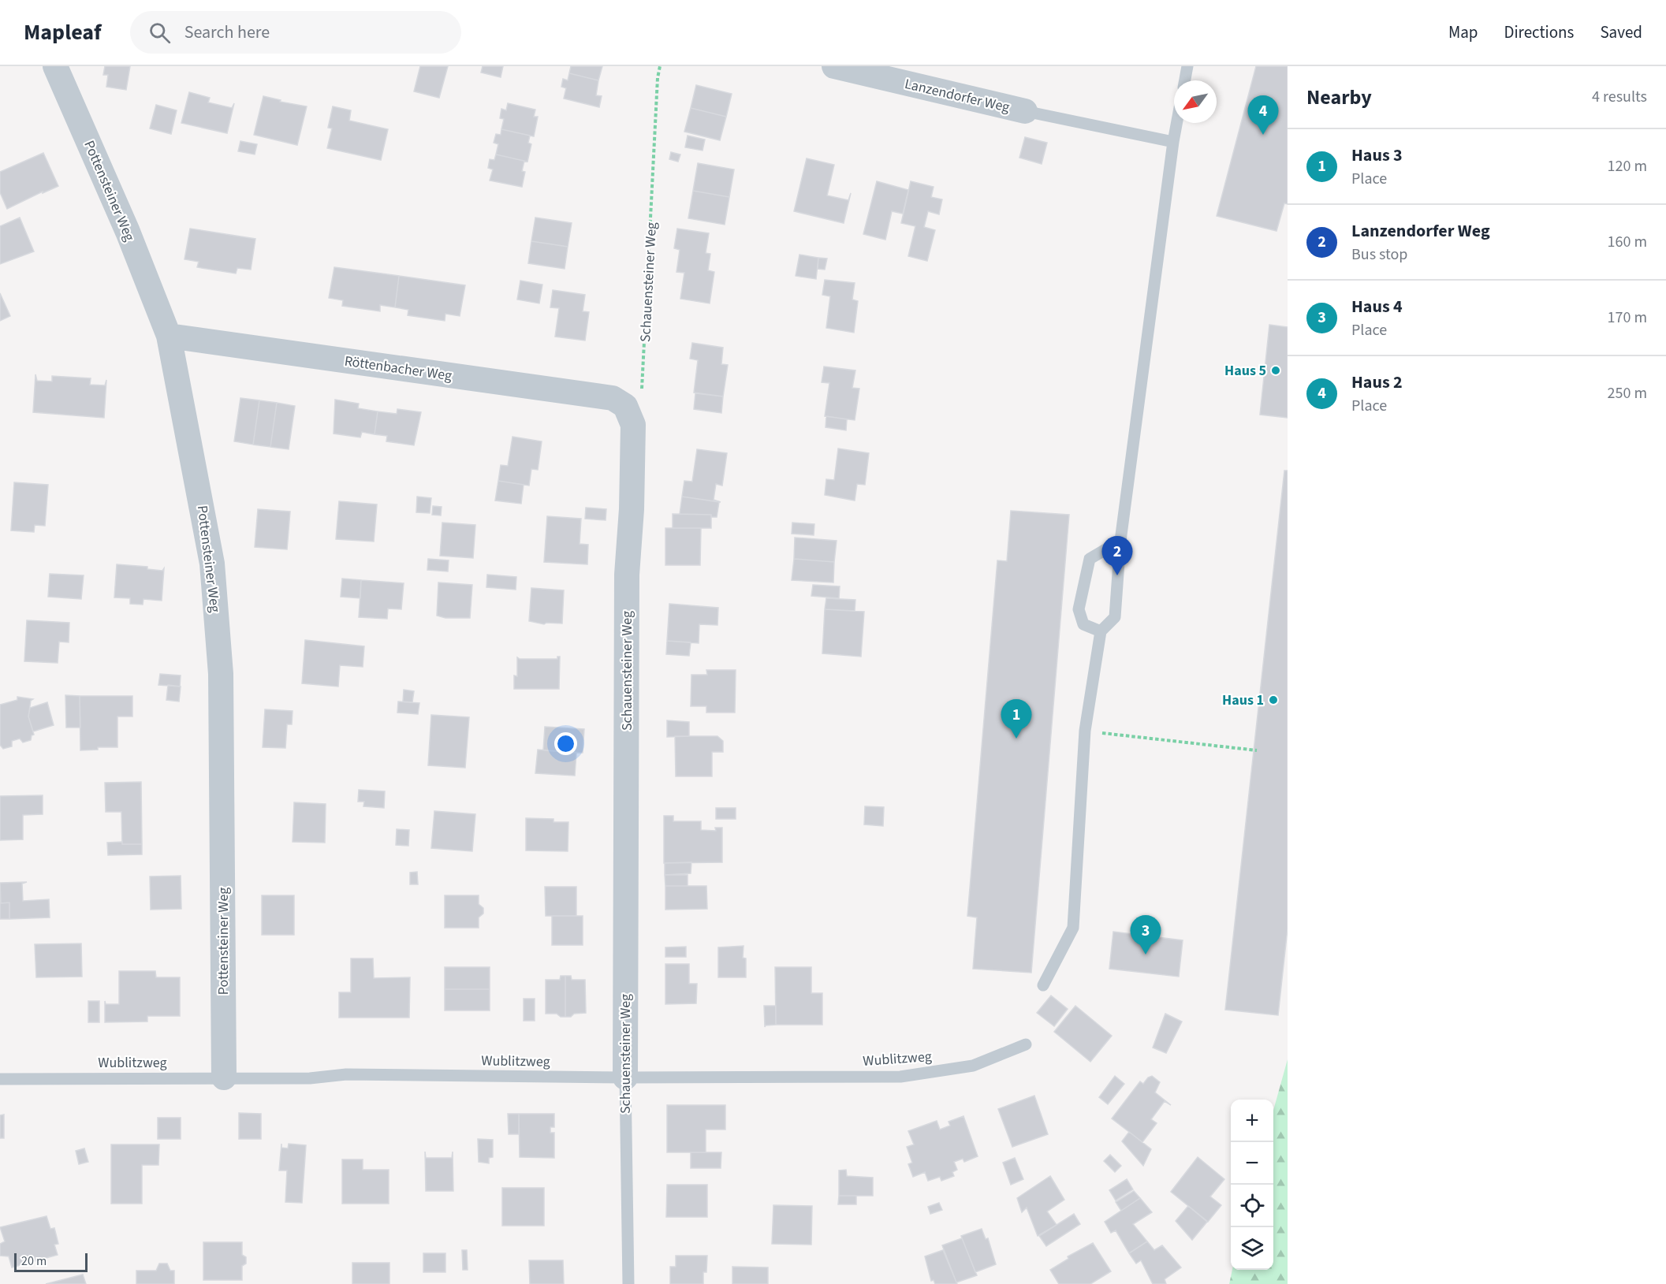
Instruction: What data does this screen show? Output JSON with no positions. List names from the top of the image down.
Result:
{
  "streets": {
    "street": [
      "Lanzendorfer Weg",
      "Pottensteiner Weg",
      "Schauensteiner Weg",
      "Röttenbacher Weg"
    ],
    "lane": ["Wublitzweg"]
  },
  "crossings": [
    ["Pottensteiner Weg", "Röttenbacher Weg"],
    ["Pottensteiner Weg", "Wublitzweg"],
    ["Schauensteiner Weg", "Röttenbacher Weg"],
    ["Schauensteiner Weg", "Wublitzweg"]
  ],
  "places": ["Haus 5", "Haus 1"],
  "scale_bar": "20 m",
  "north": "bottom left",
  "page": {
    "header": "Mapleaf",
    "search": "Search here",
    "nav": ["Map", "Directions", "Saved"],
    "heading": ["Nearby", "4 results"],
    "pins": [
      "4",
      "2",
      "1",
      "3"
    ],
    "list": [
      {
        "mark": "1",
        "name": "Haus 3",
        "note": "Place",
        "value": "120 m"
      },
      {
        "mark": "2",
        "name": "Lanzendorfer Weg",
        "note": "Bus stop",
        "value": "160 m"
      },
      {
        "mark": "3",
        "name": "Haus 4",
        "note": "Place",
        "value": "170 m"
      },
      {
        "mark": "4",
        "name": "Haus 2",
        "note": "Place",
        "value": "250 m"
      }
    ],
    "map_buttons": ["+", "−"],
    "scale": "20 m"
  }
}
